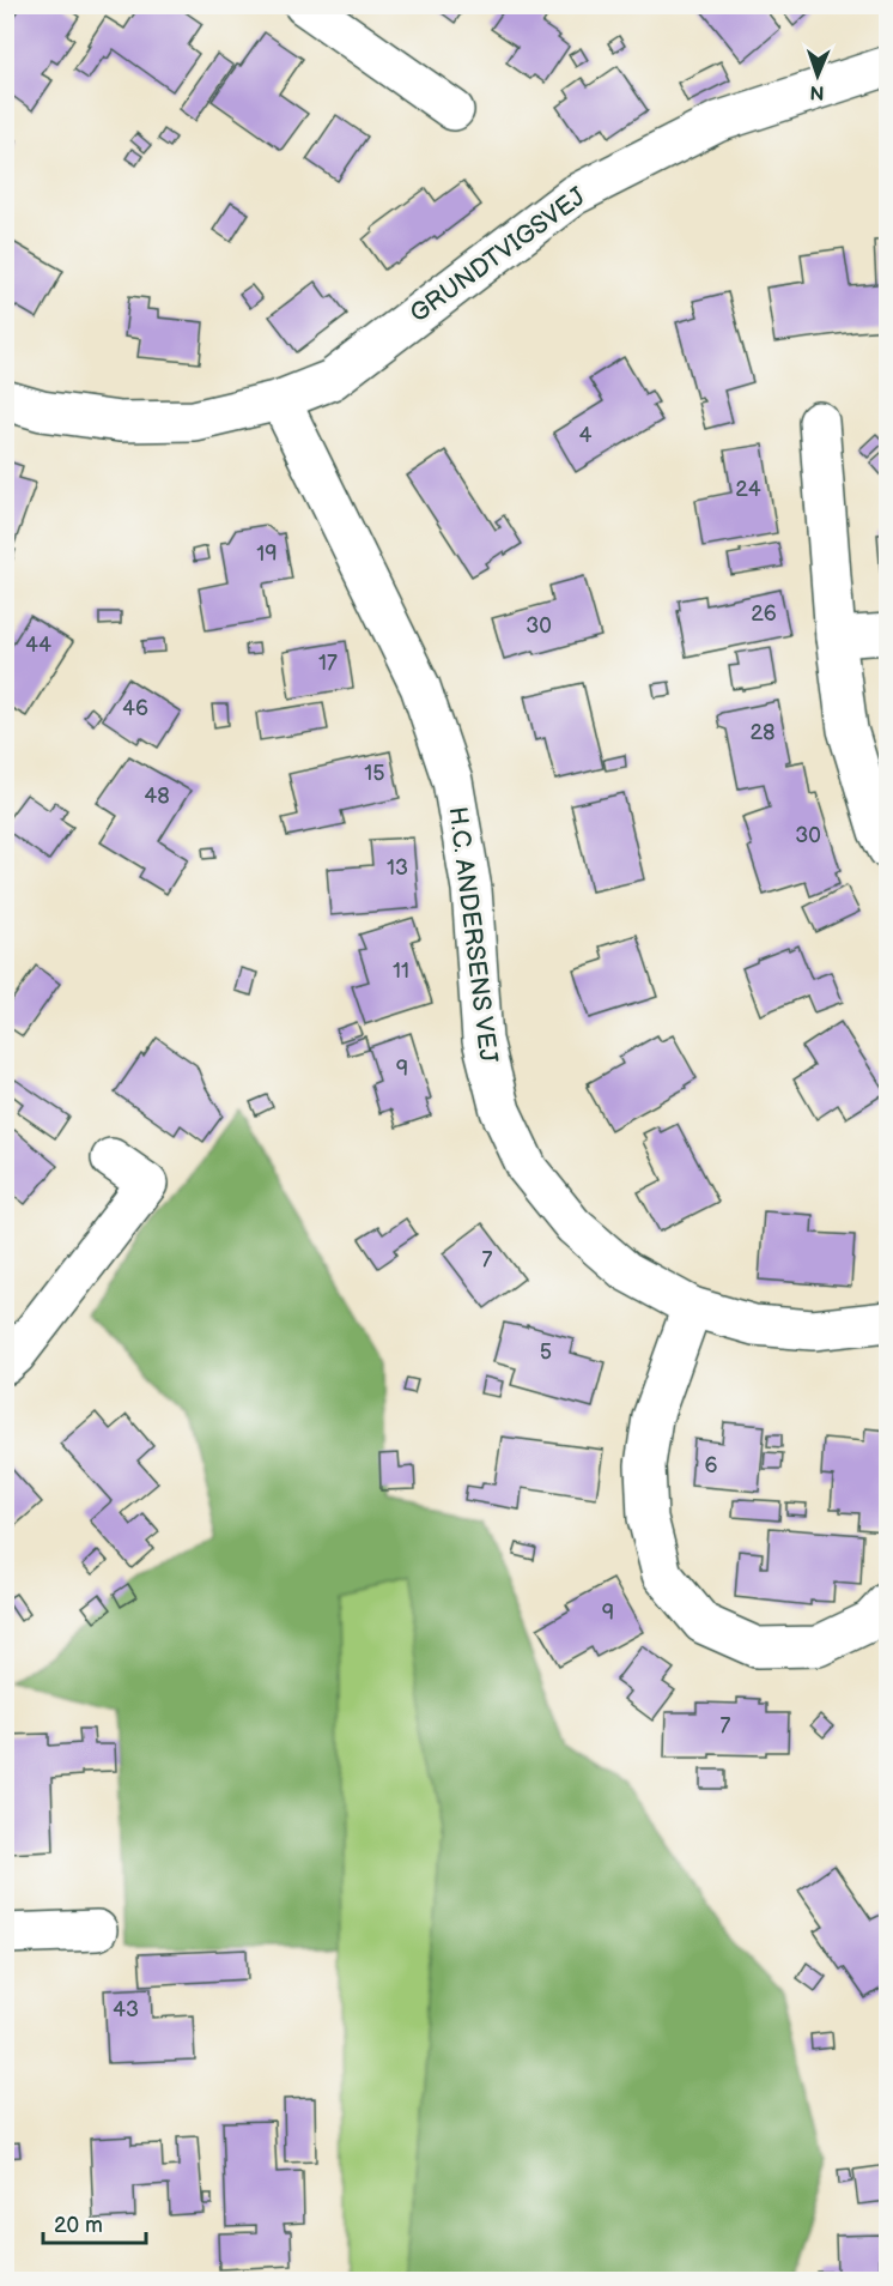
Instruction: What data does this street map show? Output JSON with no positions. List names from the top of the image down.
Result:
{
  "streets": {
    "street": ["GRUNDTVIGSVEJ", "H.C. ANDERSENS VEJ"]
  },
  "crossings": [
    ["GRUNDTVIGSVEJ", "H.C. ANDERSENS VEJ"]
  ],
  "house_numbers": [
    "4",
    "24",
    "19",
    "26",
    "30",
    "44",
    "17",
    "46",
    "28",
    "15",
    "48",
    "30",
    "13",
    "11",
    "9",
    "7",
    "5",
    "6",
    "9",
    "7",
    "43"
  ],
  "scale_bar": "20 m",
  "north": "bottom"
}
